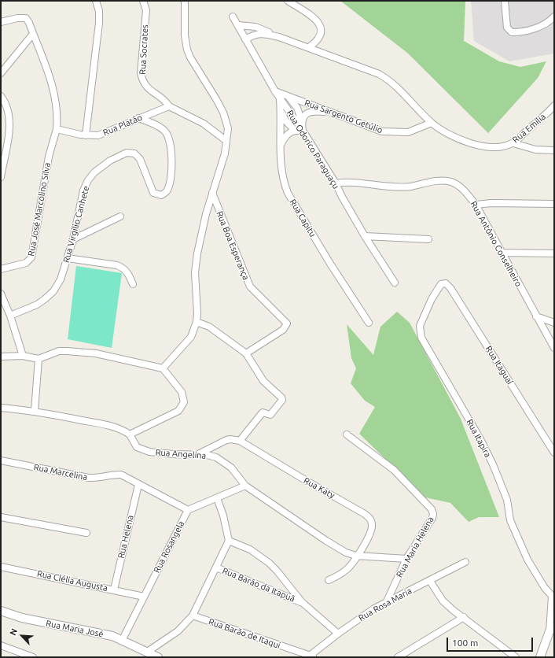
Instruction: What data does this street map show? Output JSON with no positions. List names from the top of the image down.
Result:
{
  "streets": {
    "street": [
      "Rua Socrates",
      "Rua Sargento Getúlio",
      "Rua Platão",
      "Rua Emília",
      "Rua Odorico Paraguaçu",
      "Rua José Marcolino Silva",
      "Rua Capitu",
      "Rua Virgilio Canhete",
      "Rua Antônio Conselheiro",
      "Rua Boa Esperança",
      "Rua Itaguaí",
      "Rua Itapira",
      "Rua Angelina",
      "Rua Marcelina",
      "Rua Katy",
      "Rua Helena",
      "Rua Rosangela",
      "Rua Maria Helena",
      "Rua Clélia Augusta",
      "Rua Barão da Itapuã",
      "Rua Rosa Maria",
      "Rua Maria José",
      "Rua Barão de Itaqui"
    ]
  },
  "crossings": [
    ["Rua Socrates", "Rua Platão"],
    ["Rua Sargento Getúlio", "Rua Emília"],
    ["Rua Sargento Getúlio", "Rua Odorico Paraguaçu"],
    ["Rua Platão", "Rua José Marcolino Silva"],
    ["Rua Platão", "Rua Virgilio Canhete"],
    ["Rua Odorico Paraguaçu", "Rua Capitu"],
    ["Rua Odorico Paraguaçu", "Rua Antônio Conselheiro"],
    ["Rua Itaguaí", "Rua Itapira"],
    ["Rua Angelina", "Rua Katy"],
    ["Rua Angelina", "Rua Maria Helena"],
    ["Rua Marcelina", "Rua Helena"],
    ["Rua Marcelina", "Rua Rosangela"],
    ["Rua Helena", "Rua Clélia Augusta"],
    ["Rua Rosangela", "Rua Clélia Augusta"],
    ["Rua Rosangela", "Rua Maria José"],
    ["Rua Maria Helena", "Rua Rosa Maria"],
    ["Rua Rosa Maria", "Rua Barão de Itaqui"]
  ],
  "scale_bar": "100 m",
  "north": "top left"
}
